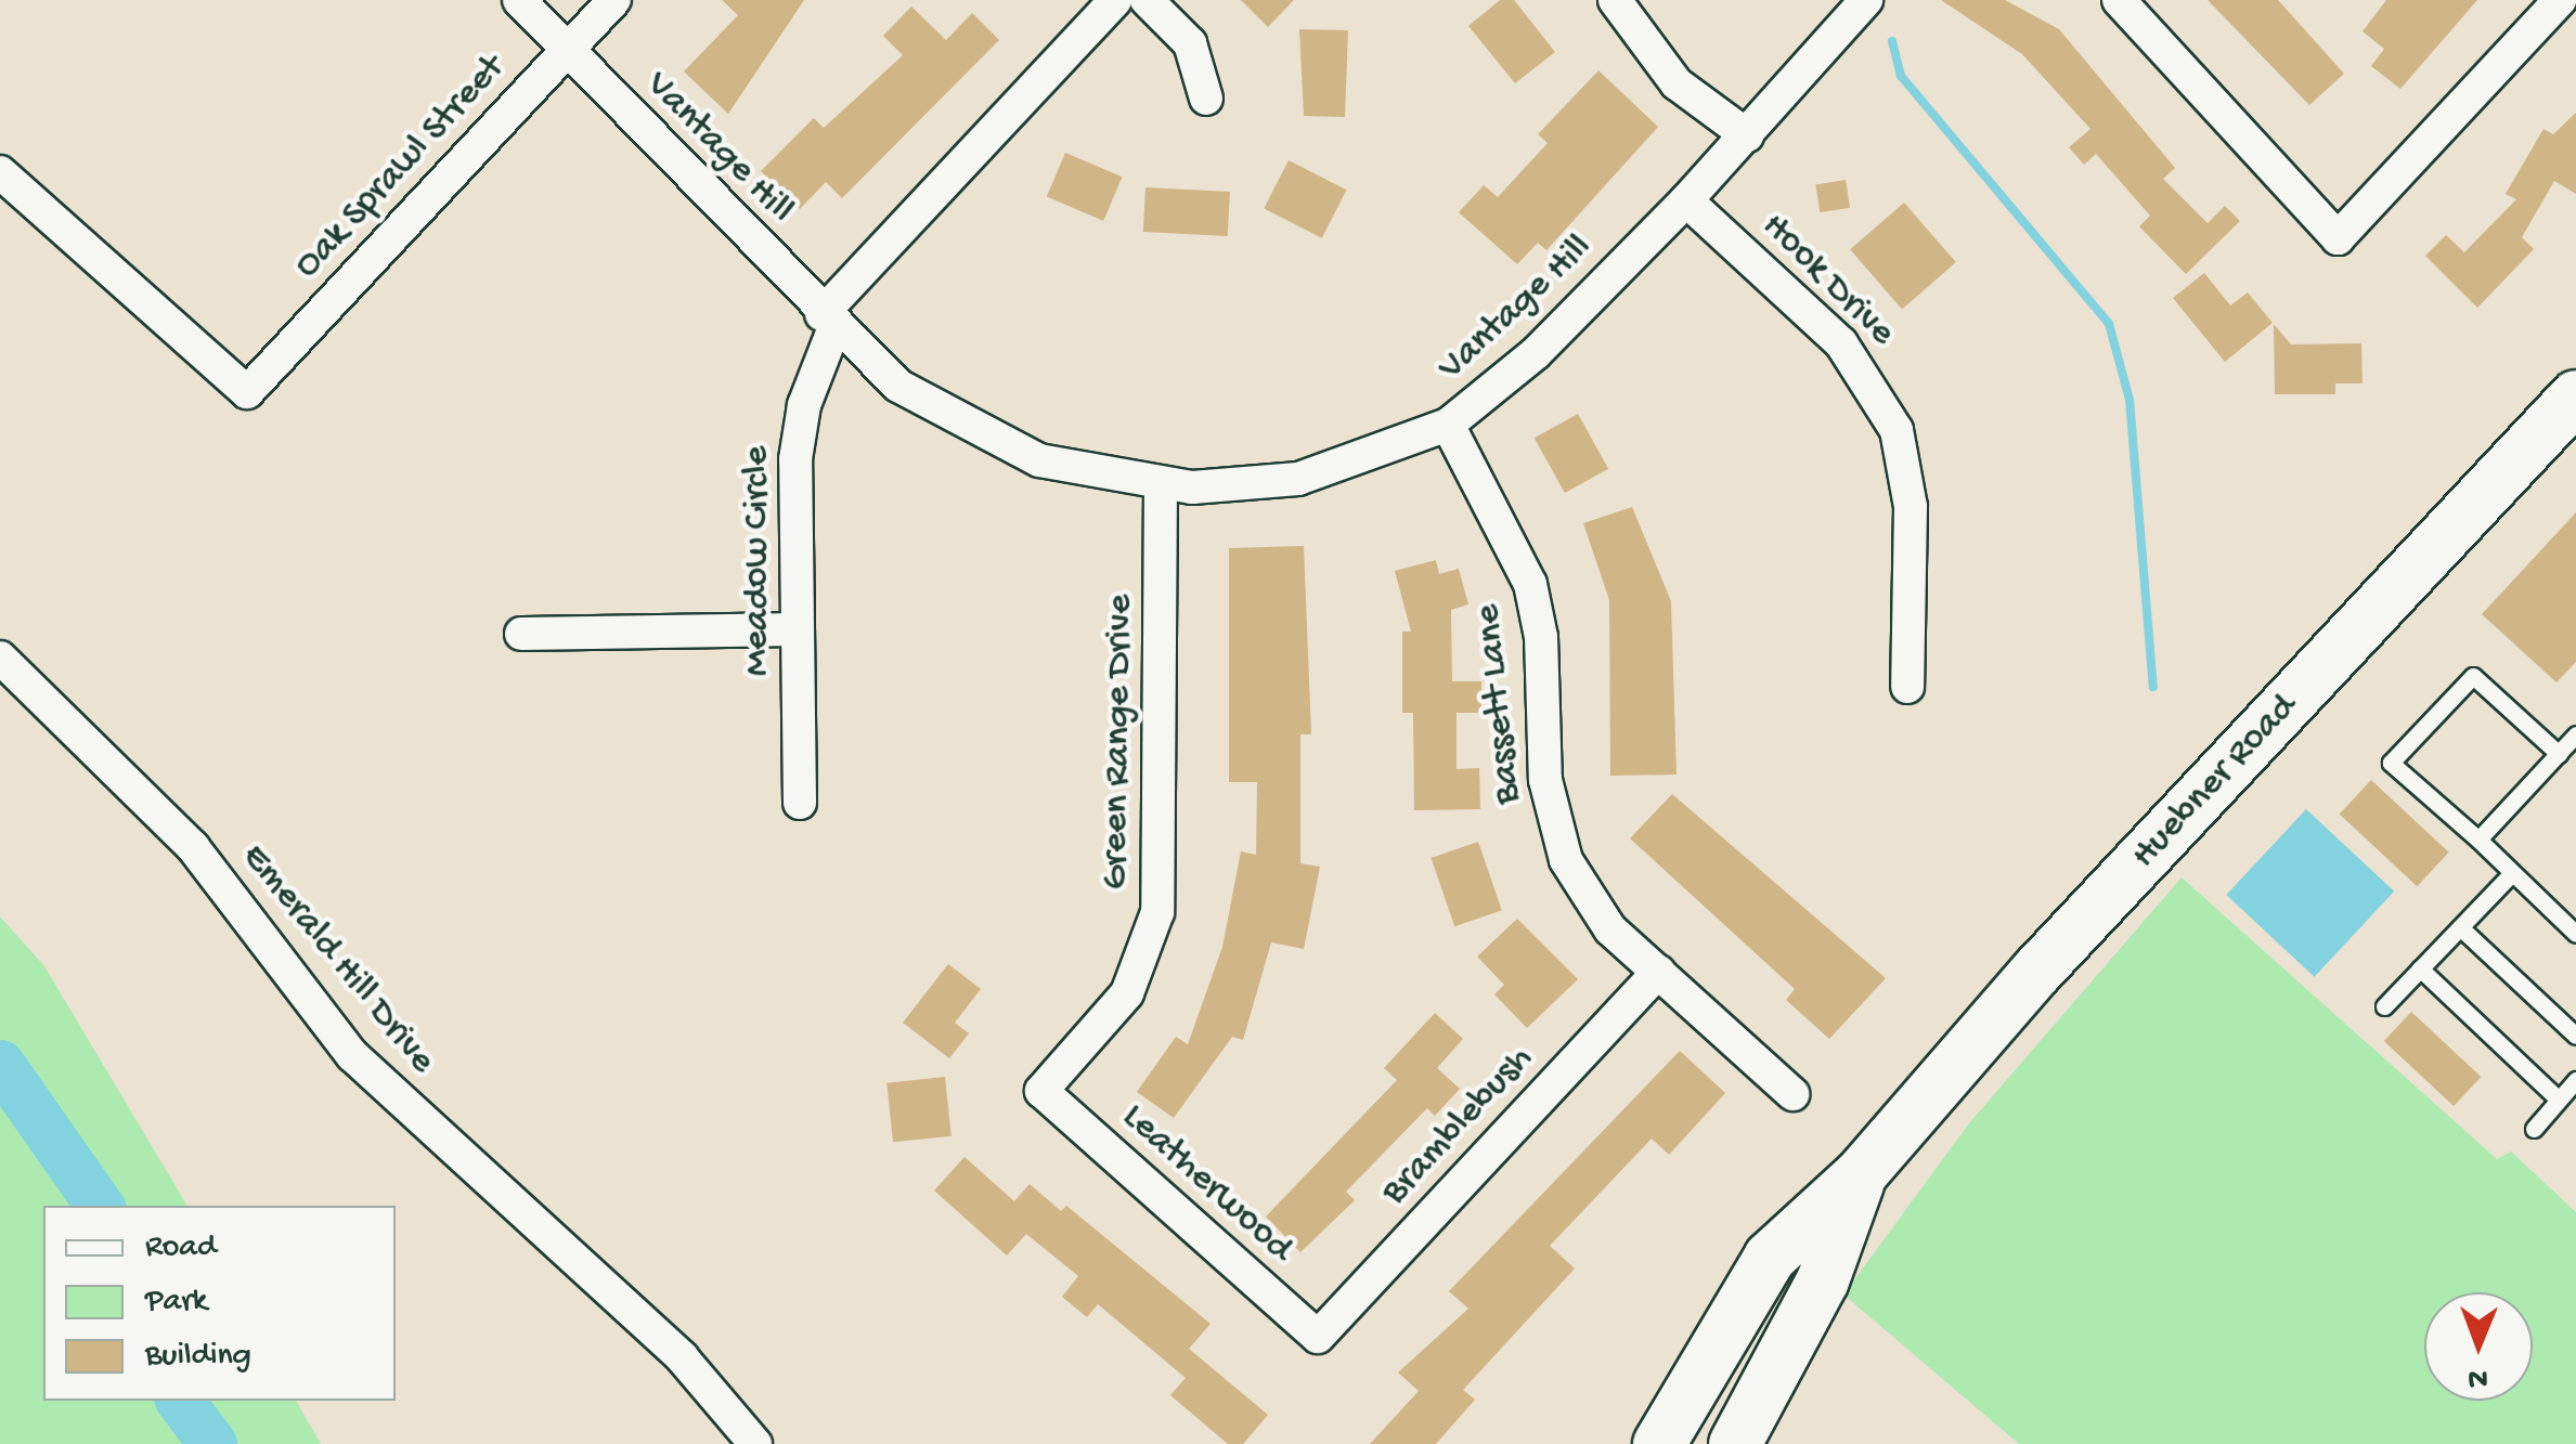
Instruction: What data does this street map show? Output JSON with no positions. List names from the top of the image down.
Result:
{
  "streets": {
    "main road": ["Huebner Road"],
    "street": [
      "Vantage Hill",
      "Oak Sprawl Street",
      "Hook Drive",
      "Meadow Circle",
      "Bassett Lane",
      "Green Range Drive",
      "Emerald Hill Drive",
      "Bramblebush",
      "Leatherwood"
    ]
  },
  "crossings": [
    ["Vantage Hill", "Oak Sprawl Street"],
    ["Vantage Hill", "Hook Drive"],
    ["Vantage Hill", "Meadow Circle"],
    ["Vantage Hill", "Bassett Lane"],
    ["Vantage Hill", "Green Range Drive"],
    ["Bassett Lane", "Bramblebush"],
    ["Green Range Drive", "Leatherwood"],
    ["Bramblebush", "Leatherwood"]
  ],
  "legend": ["Road", "Park", "Building"],
  "north": "bottom"
}
